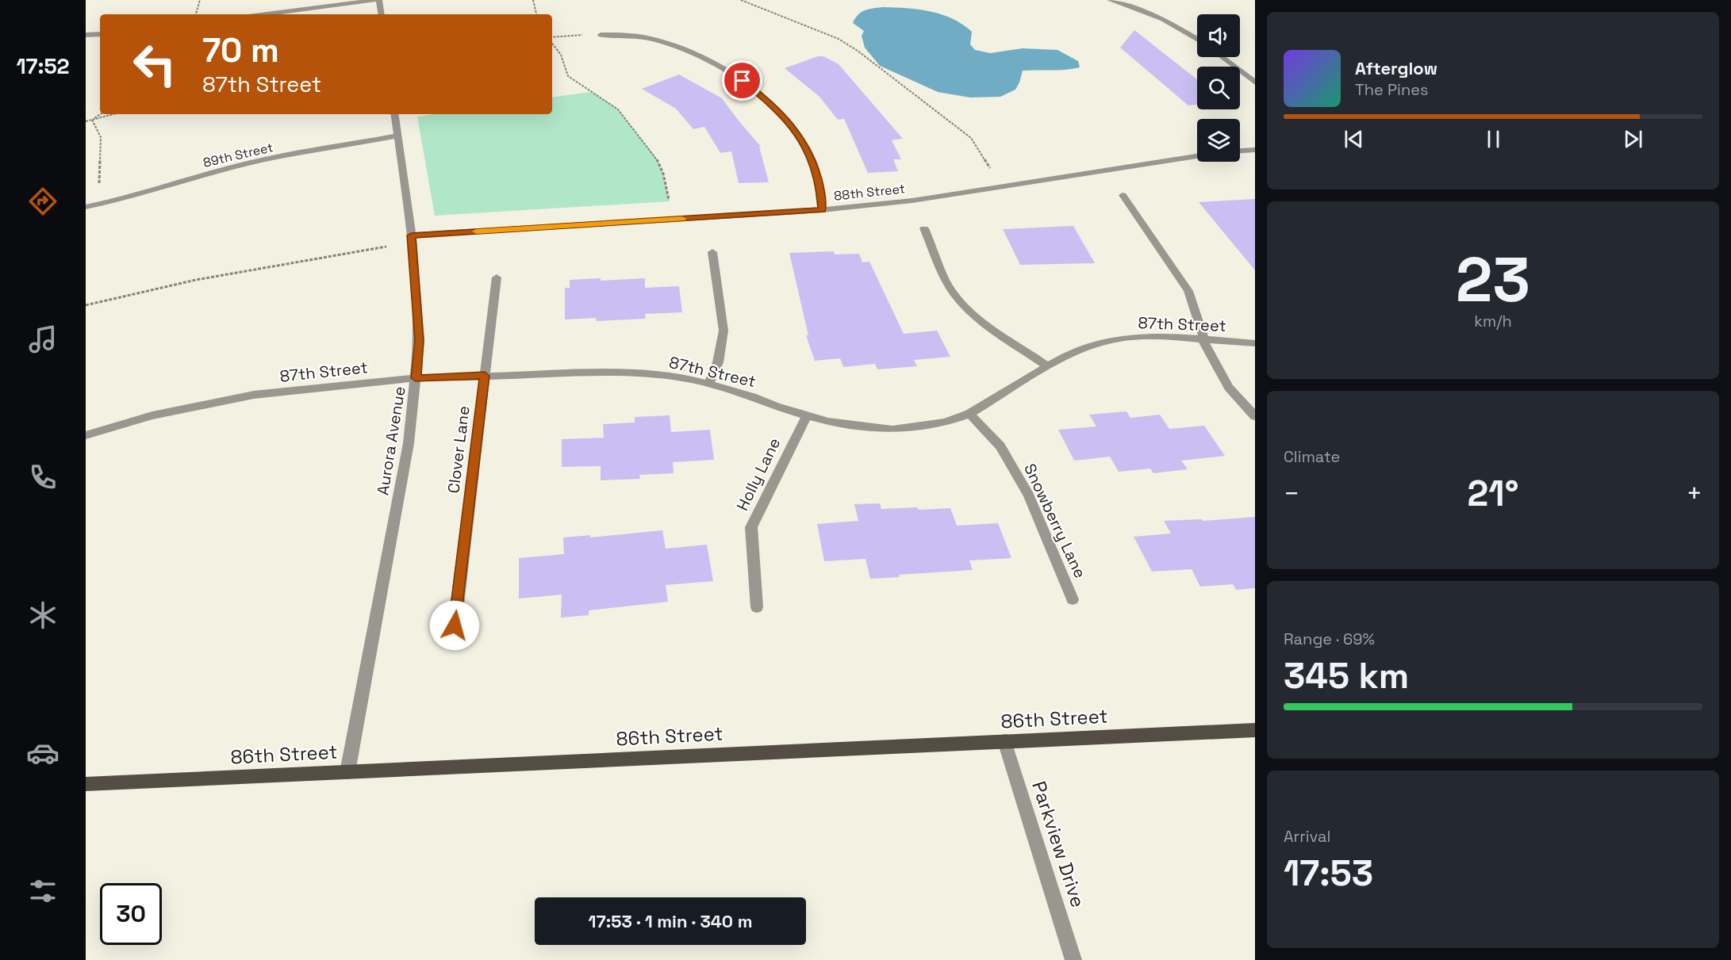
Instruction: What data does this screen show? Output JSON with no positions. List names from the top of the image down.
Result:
{
  "streets": {
    "main road": ["86th Street"],
    "street": [
      "89th Street",
      "88th Street",
      "87th Street",
      "Aurora Avenue",
      "Clover Lane",
      "Holly Lane",
      "Snowberry Lane",
      "Parkview Drive"
    ]
  },
  "crossings": [
    ["89th Street", "Aurora Avenue"],
    ["88th Street", "Aurora Avenue"],
    ["87th Street", "Aurora Avenue"],
    ["87th Street", "Clover Lane"],
    ["87th Street", "Holly Lane"],
    ["87th Street", "Snowberry Lane"],
    ["Aurora Avenue", "86th Street"],
    ["86th Street", "Parkview Drive"]
  ],
  "page": {
    "tabs": "17:52",
    "turn": ["70 m", "87th Street"],
    "song": ["Afterglow", "The Pines"],
    "tile": [
      ["23", "km/h"],
      "Climate",
      ["Range · 69%", "345 km"],
      ["Arrival", "17:53"]
    ],
    "heat": ["−", "21°", "+"],
    "limit": "30",
    "trip": "17:53 · 1 min · 340 m"
  }
}
